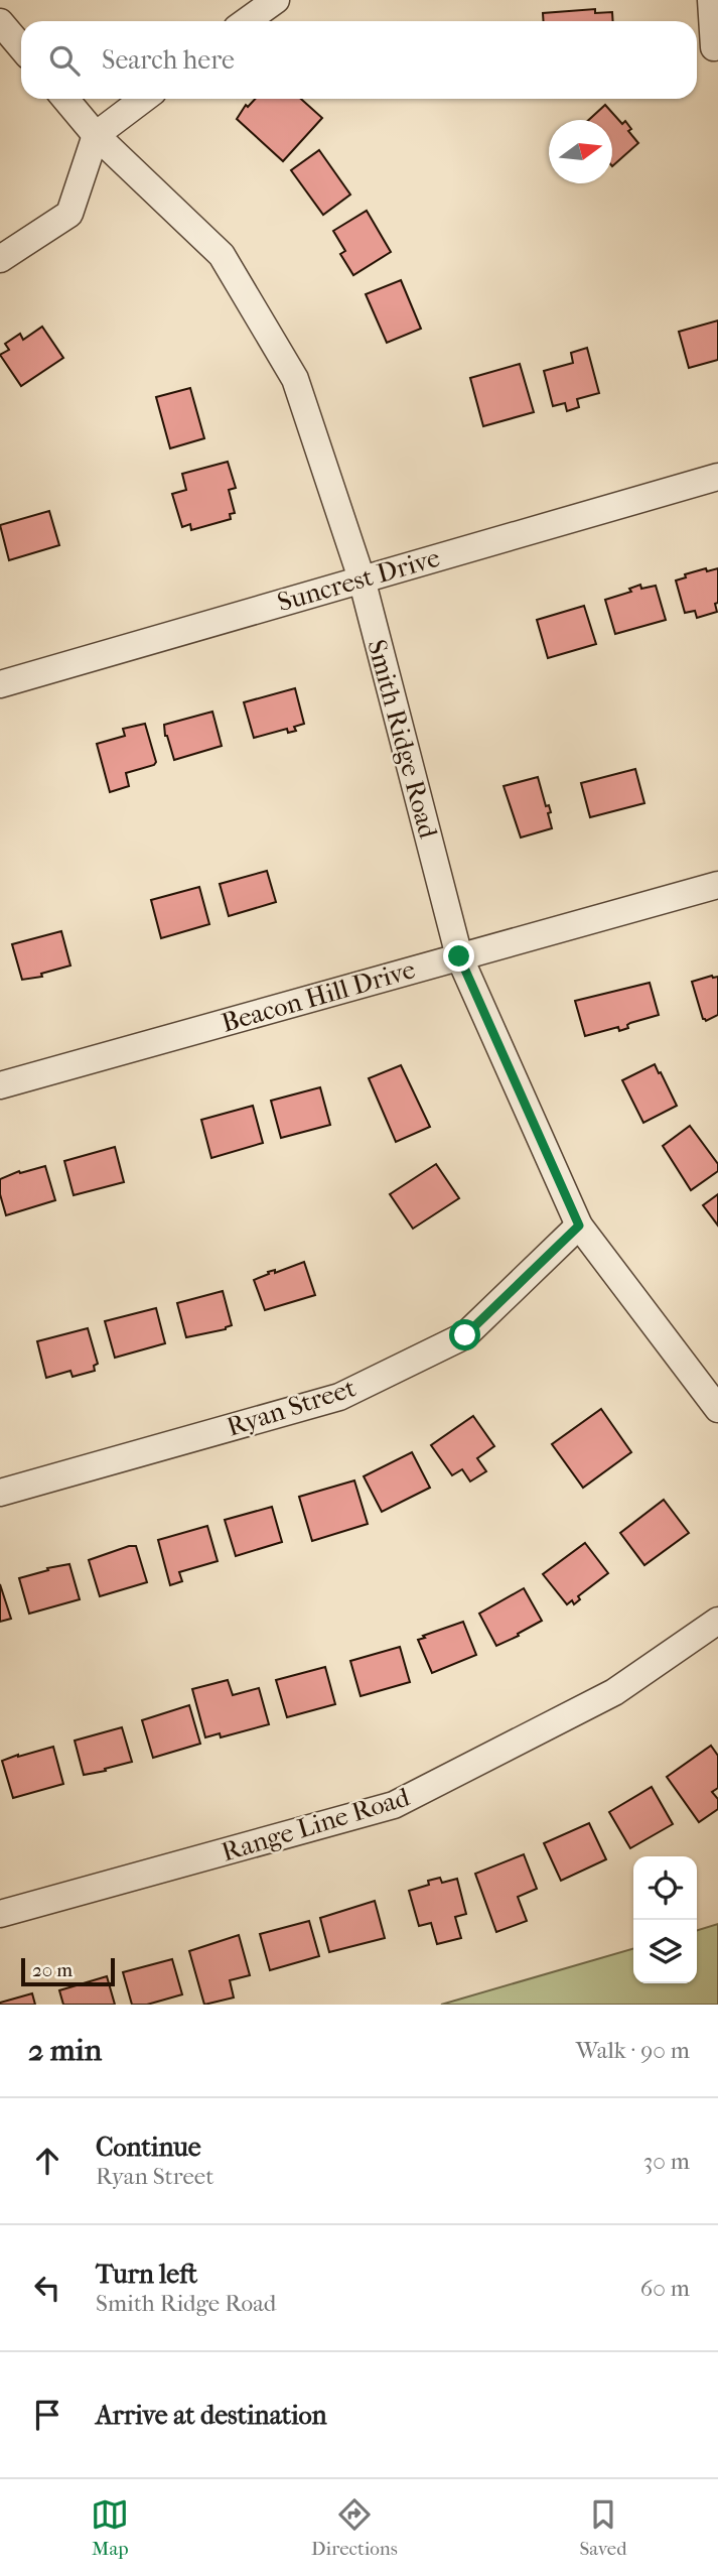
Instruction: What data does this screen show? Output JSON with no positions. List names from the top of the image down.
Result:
{
  "streets": {
    "street": [
      "Suncrest Drive",
      "Smith Ridge Road",
      "Beacon Hill Drive",
      "Ryan Street",
      "Range Line Road"
    ]
  },
  "crossings": [
    ["Suncrest Drive", "Smith Ridge Road"],
    ["Smith Ridge Road", "Beacon Hill Drive"],
    ["Smith Ridge Road", "Ryan Street"]
  ],
  "scale_bar": "20 m",
  "north": "right",
  "page": {
    "search": "Search here",
    "scale": "20 m",
    "heading": ["2 min", "Walk · 90 m"],
    "list": [
      ["Continue", "Ryan Street", "30 m"],
      ["Turn left", "Smith Ridge Road", "60 m"],
      "Arrive at destination"
    ],
    "nav": ["Map", "Directions", "Saved"]
  }
}
